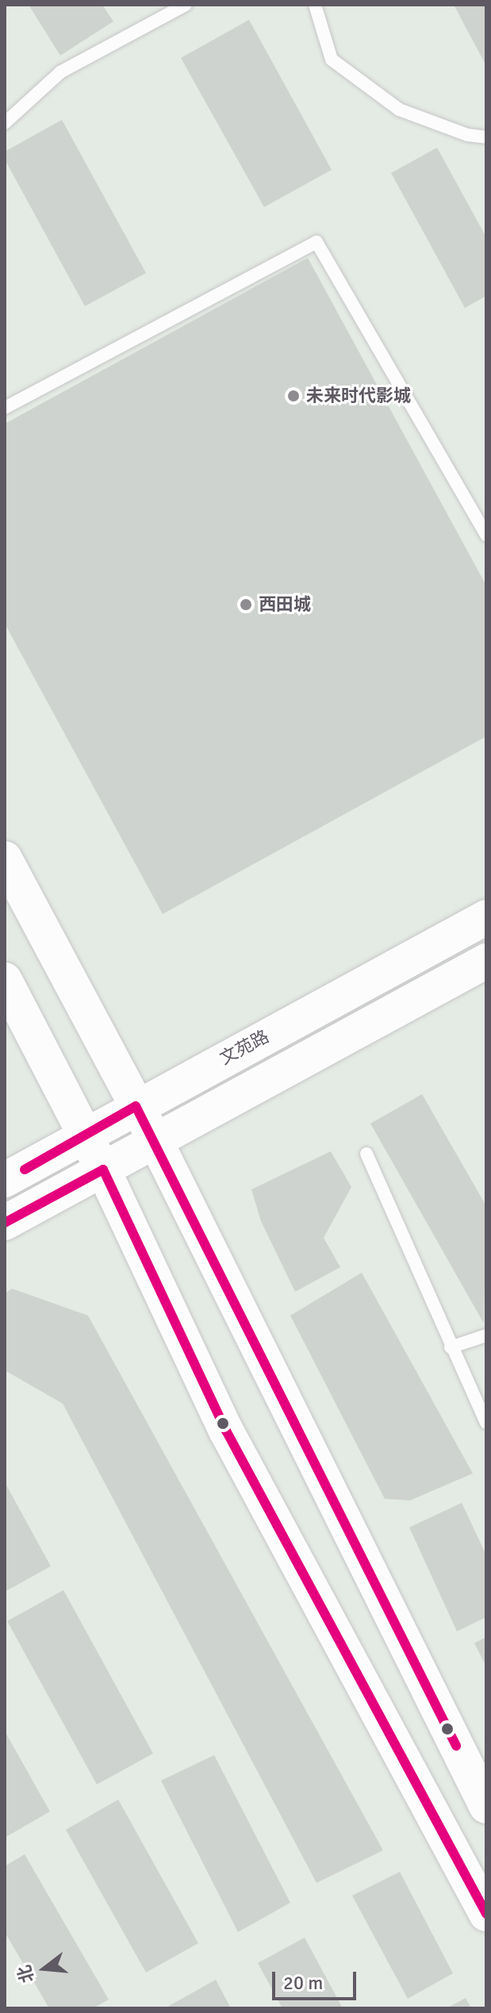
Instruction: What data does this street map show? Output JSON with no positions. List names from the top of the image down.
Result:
{
  "streets": {
    "main road": ["文苑路"]
  },
  "places": ["未来时代影城", "西田城"],
  "scale_bar": "20 m",
  "north": "left"
}
